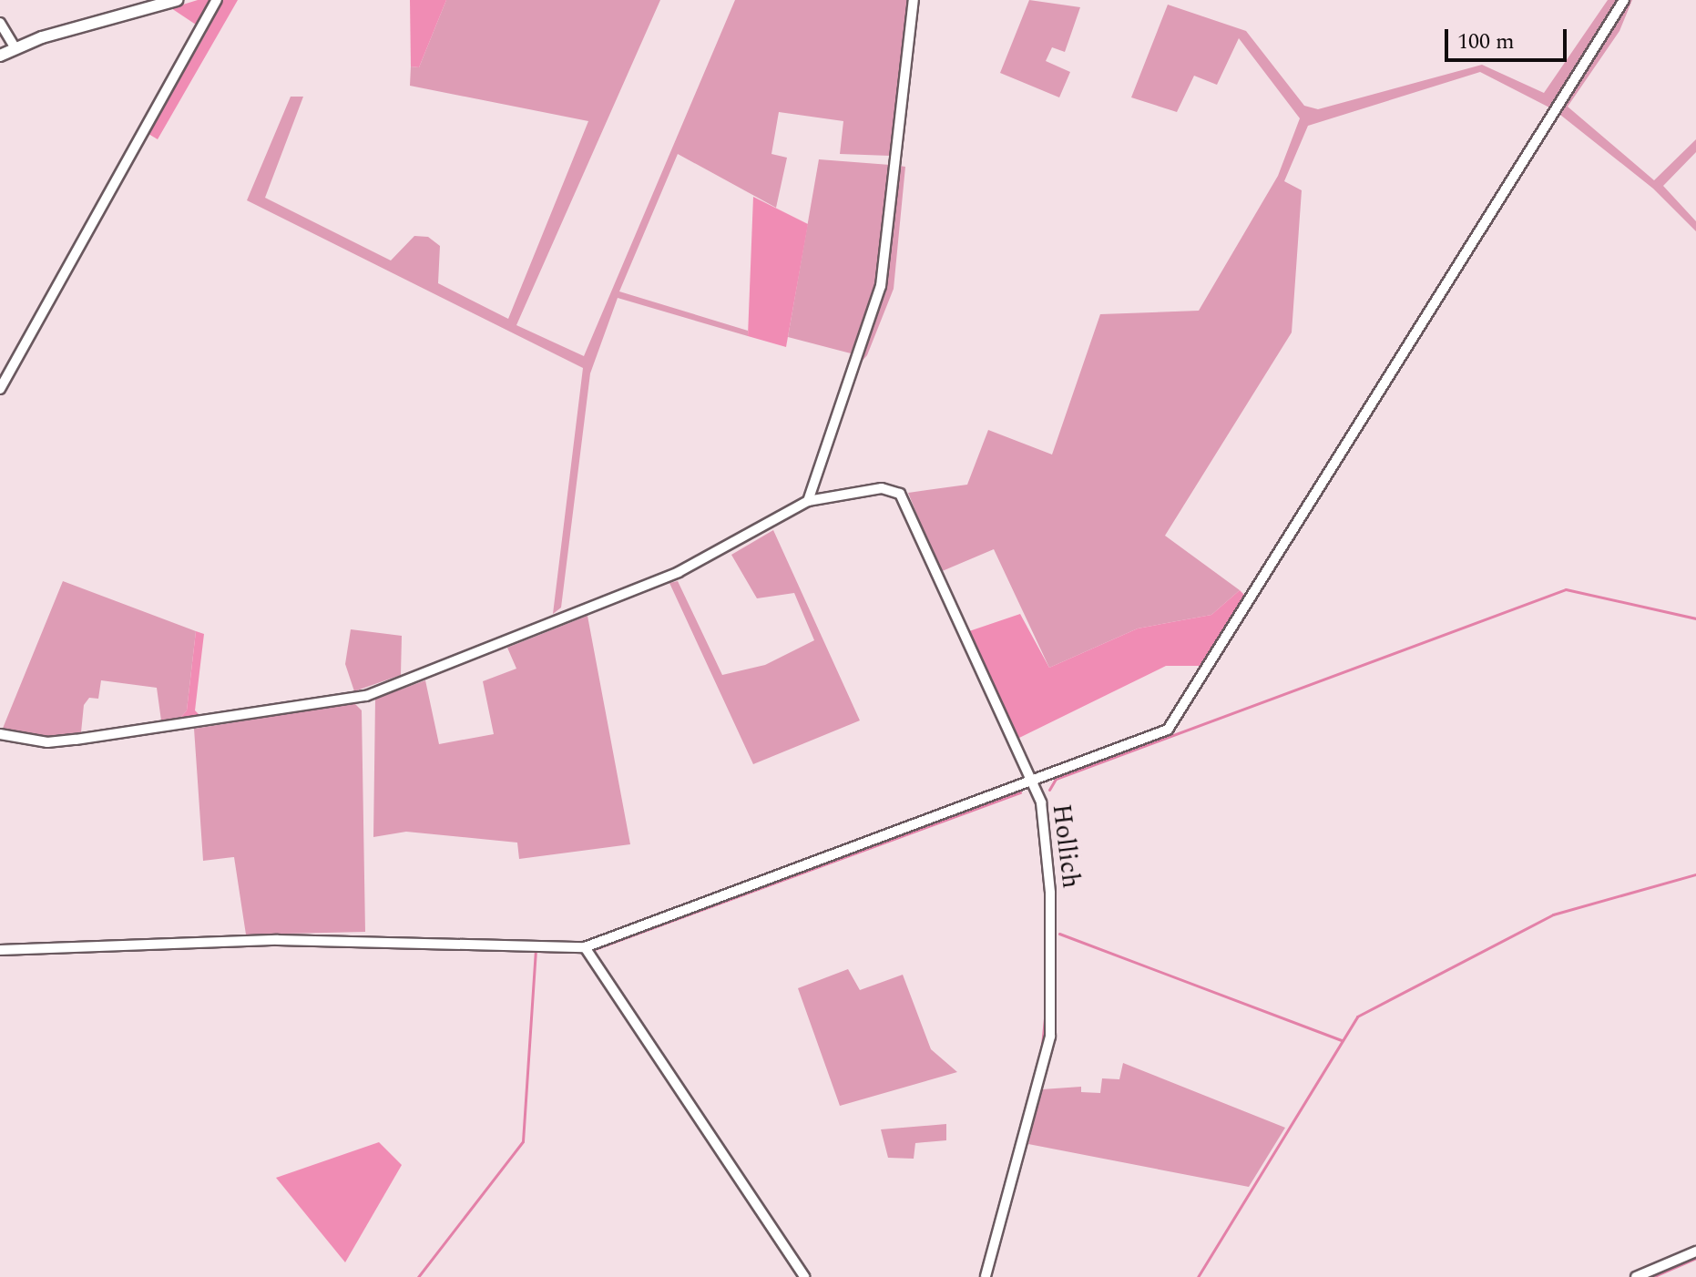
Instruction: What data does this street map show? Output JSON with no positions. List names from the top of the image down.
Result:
{
  "streets": {
    "street": ["Hollich"]
  },
  "scale_bar": "100 m"
}
